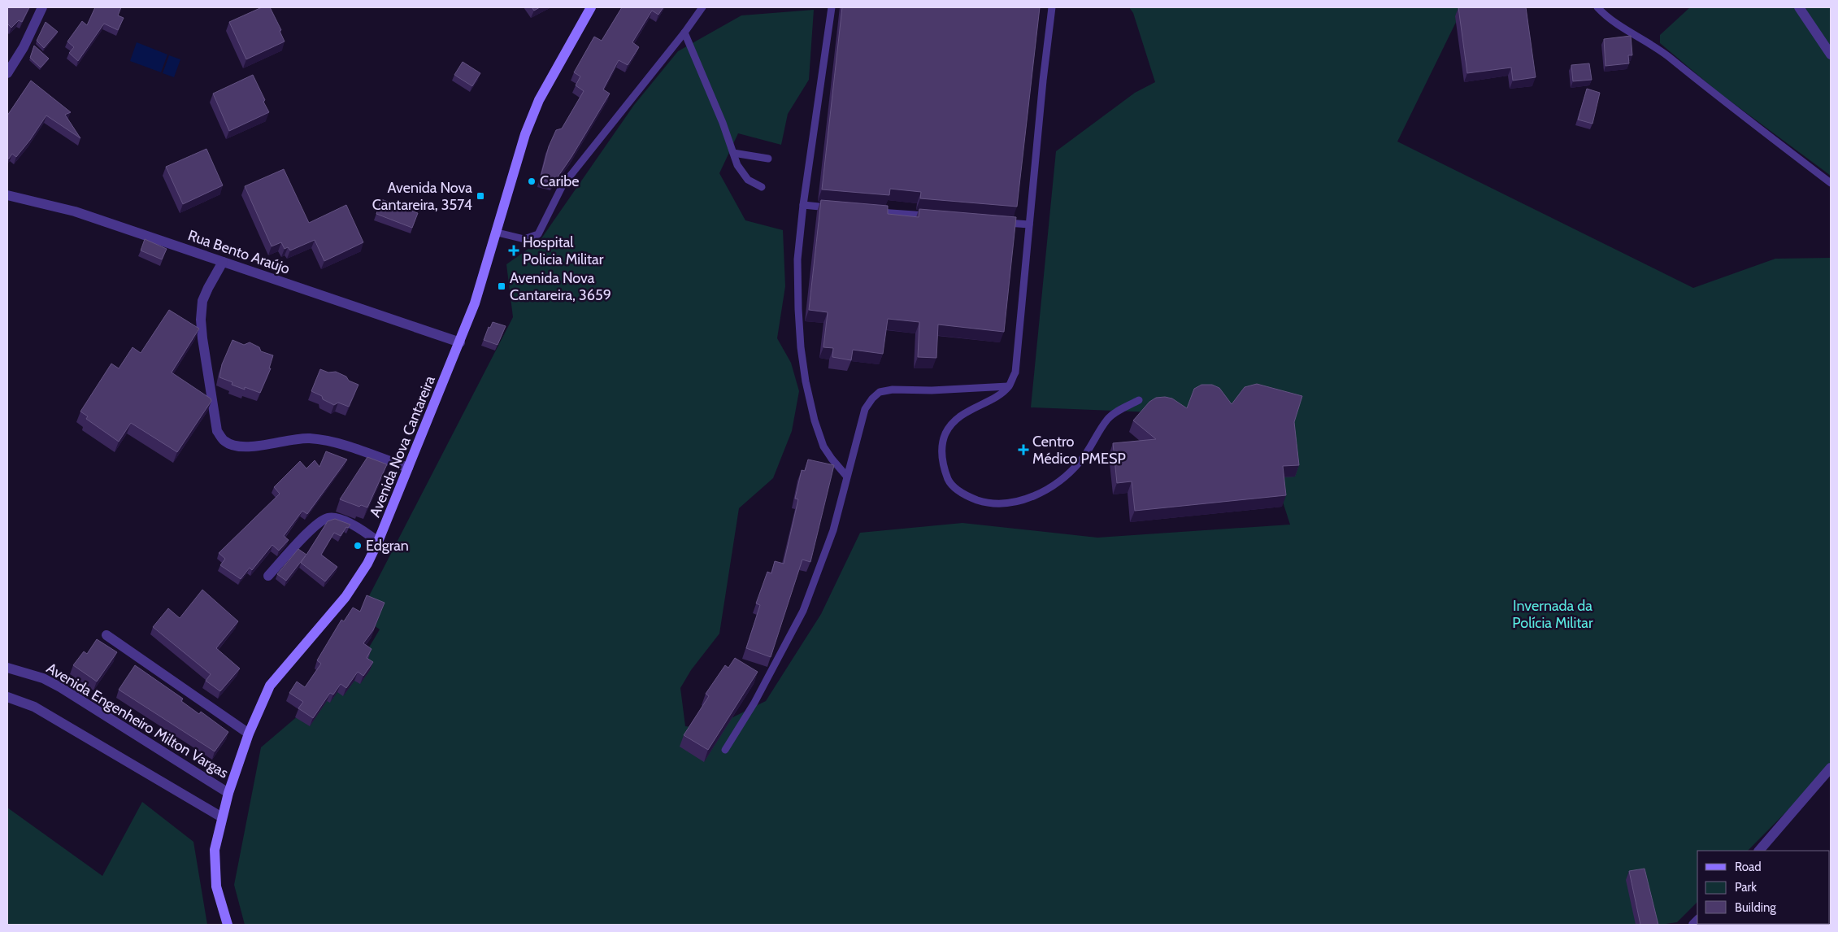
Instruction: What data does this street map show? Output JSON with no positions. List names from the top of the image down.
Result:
{
  "streets": {
    "main road": ["Avenida Nova Cantareira"],
    "street": ["Rua Bento Araújo", "Avenida Engenheiro Milton Vargas"]
  },
  "crossings": [
    ["Rua Bento Araújo", "Avenida Nova Cantareira"],
    ["Avenida Nova Cantareira", "Avenida Engenheiro Milton Vargas"]
  ],
  "parks": ["Invernada da Polícia Militar"],
  "places": {
    "other": ["Caribe", "Edgran"],
    "transit": ["Avenida Nova Cantareira, 3574", "Avenida Nova Cantareira, 3659"],
    "health": ["Hospital Policia Militar", "Centro Médico PMESP"]
  },
  "legend": ["Road", "Park", "Building"]
}
